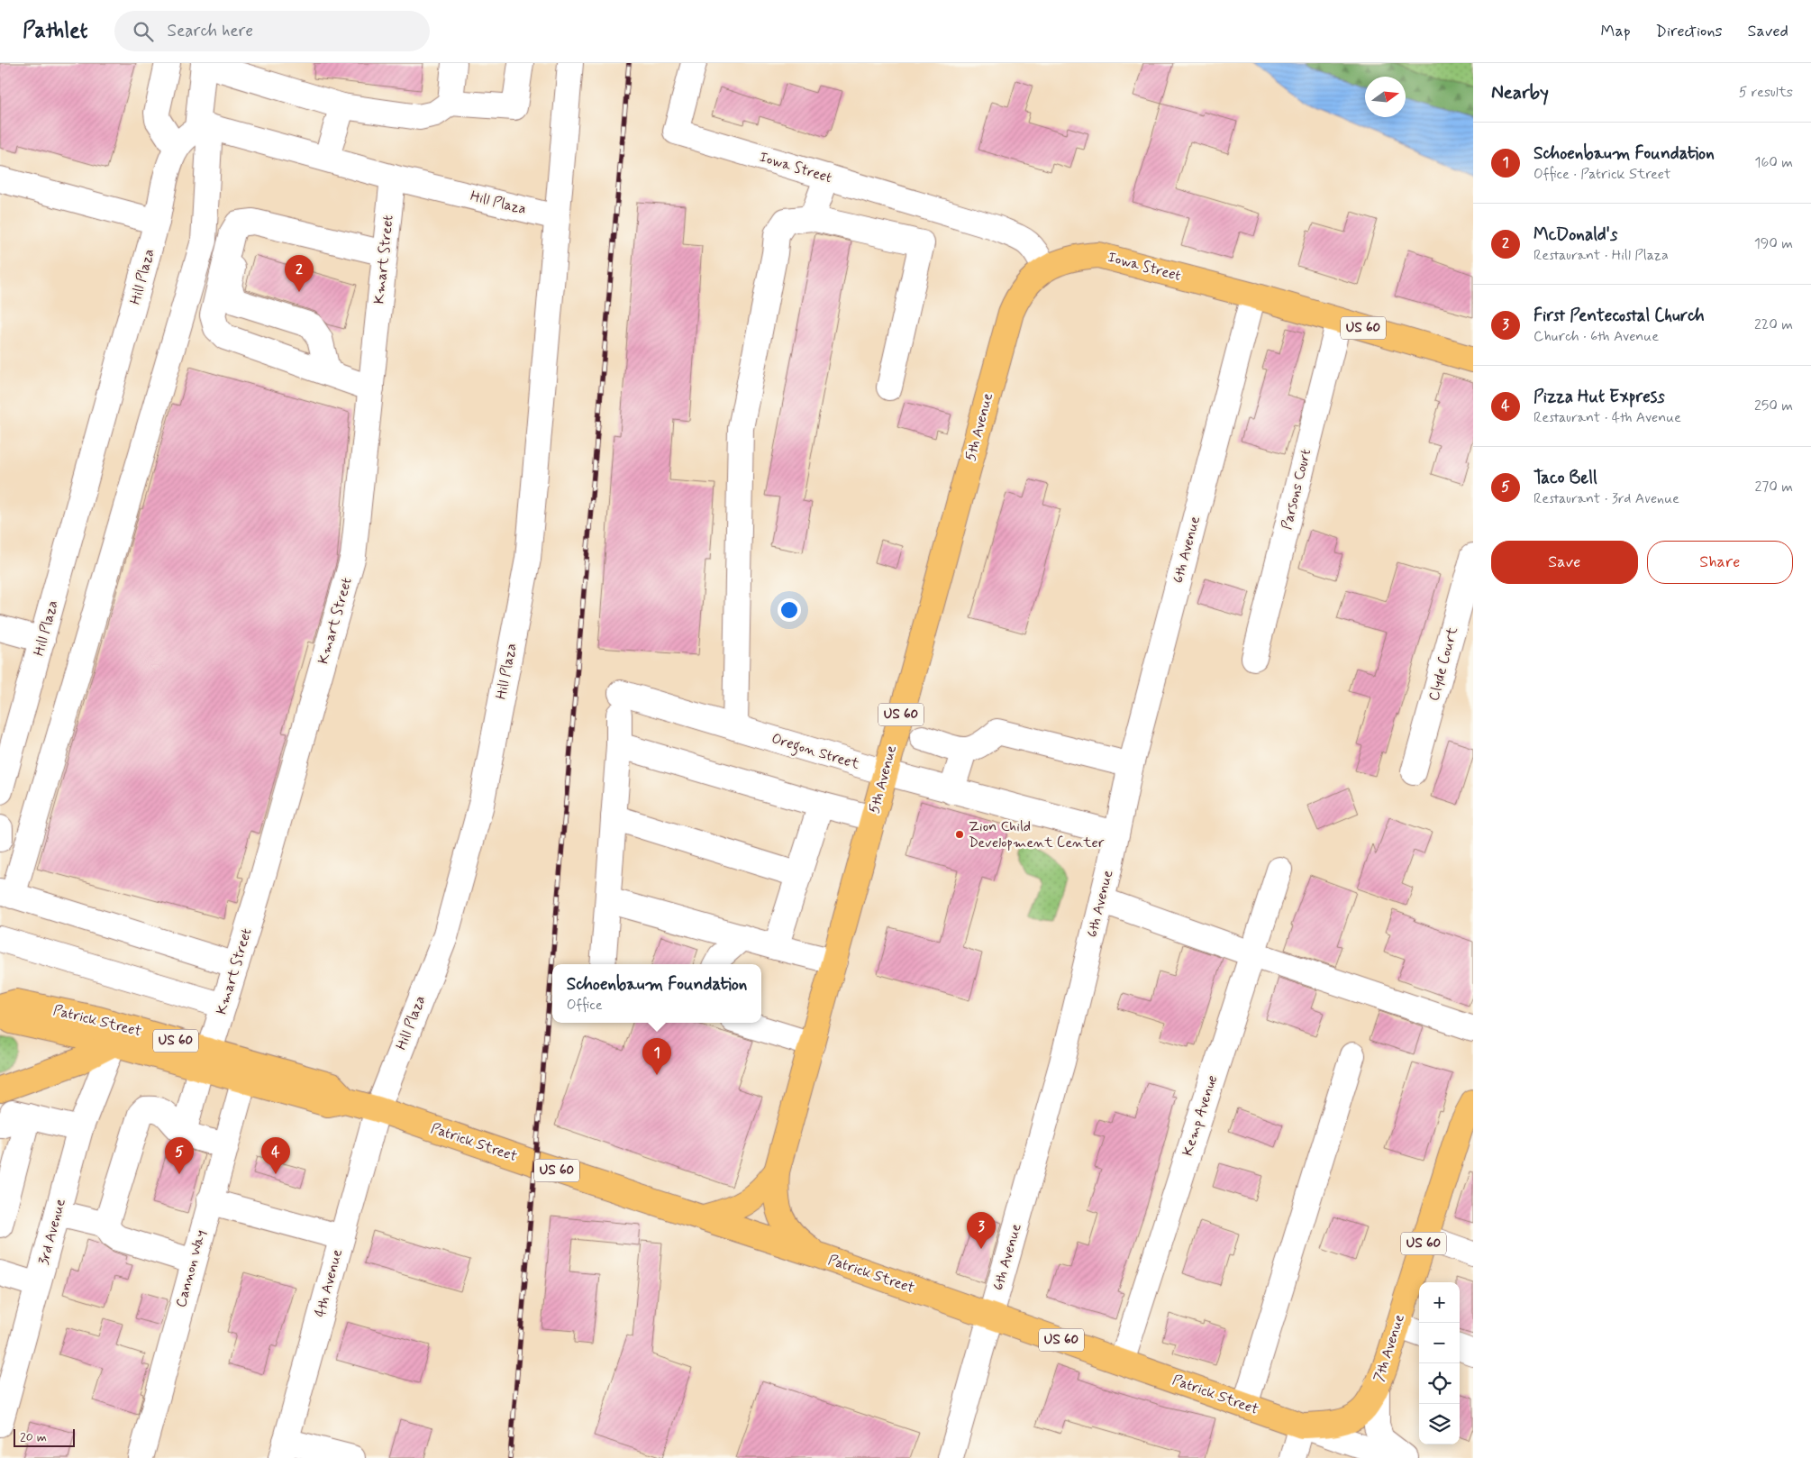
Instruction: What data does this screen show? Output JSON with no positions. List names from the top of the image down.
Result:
{
  "streets": {
    "main road": [
      "Iowa Street",
      "US 60",
      "5th Avenue",
      "Patrick Street",
      "7th Avenue"
    ],
    "street": [
      "Hill Plaza",
      "Kmart Street",
      "Parsons Court",
      "6th Avenue",
      "Clyde Court",
      "Oregon Street",
      "Kemp Avenue",
      "3rd Avenue",
      "Cannon Way",
      "4th Avenue"
    ]
  },
  "crossings": [
    ["Iowa Street", "5th Avenue"],
    ["Iowa Street", "Parsons Court"],
    ["Iowa Street", "6th Avenue"],
    ["Hill Plaza", "Kmart Street"],
    ["Hill Plaza", "Patrick Street"],
    ["Hill Plaza", "4th Avenue"],
    ["Kmart Street", "Patrick Street"],
    ["US 60", "5th Avenue"],
    ["US 60", "Patrick Street"],
    ["US 60", "7th Avenue"],
    ["5th Avenue", "Oregon Street"],
    ["6th Avenue", "Oregon Street"],
    ["6th Avenue", "Patrick Street"],
    ["Patrick Street", "Kemp Avenue"],
    ["Patrick Street", "3rd Avenue"],
    ["Patrick Street", "Cannon Way"],
    ["Patrick Street", "4th Avenue"]
  ],
  "places": ["Zion Child Development Center"],
  "scale_bar": "20 m",
  "north": "right",
  "page": {
    "header": "Pathlet",
    "search": "Search here",
    "nav": ["Map", "Directions", "Saved"],
    "heading": ["Nearby", "5 results"],
    "list": [
      {
        "mark": "1",
        "name": "Schoenbaum Foundation",
        "note": "Office · Patrick Street",
        "value": "160 m"
      },
      {
        "mark": "2",
        "name": "McDonald's",
        "note": "Restaurant · Hill Plaza",
        "value": "190 m"
      },
      {
        "mark": "3",
        "name": "First Pentecostal Church",
        "note": "Church · 6th Avenue",
        "value": "220 m"
      },
      {
        "mark": "4",
        "name": "Pizza Hut Express",
        "note": "Restaurant · 4th Avenue",
        "value": "250 m"
      },
      {
        "mark": "5",
        "name": "Taco Bell",
        "note": "Restaurant · 3rd Avenue",
        "value": "270 m"
      }
    ],
    "pins": [
      "2",
      "1",
      "4",
      "5",
      "3"
    ],
    "buttons": ["Save", "Share"],
    "popup": ["Schoenbaum Foundation", "Office"],
    "map_buttons": ["+", "−"],
    "scale": "20 m"
  }
}
